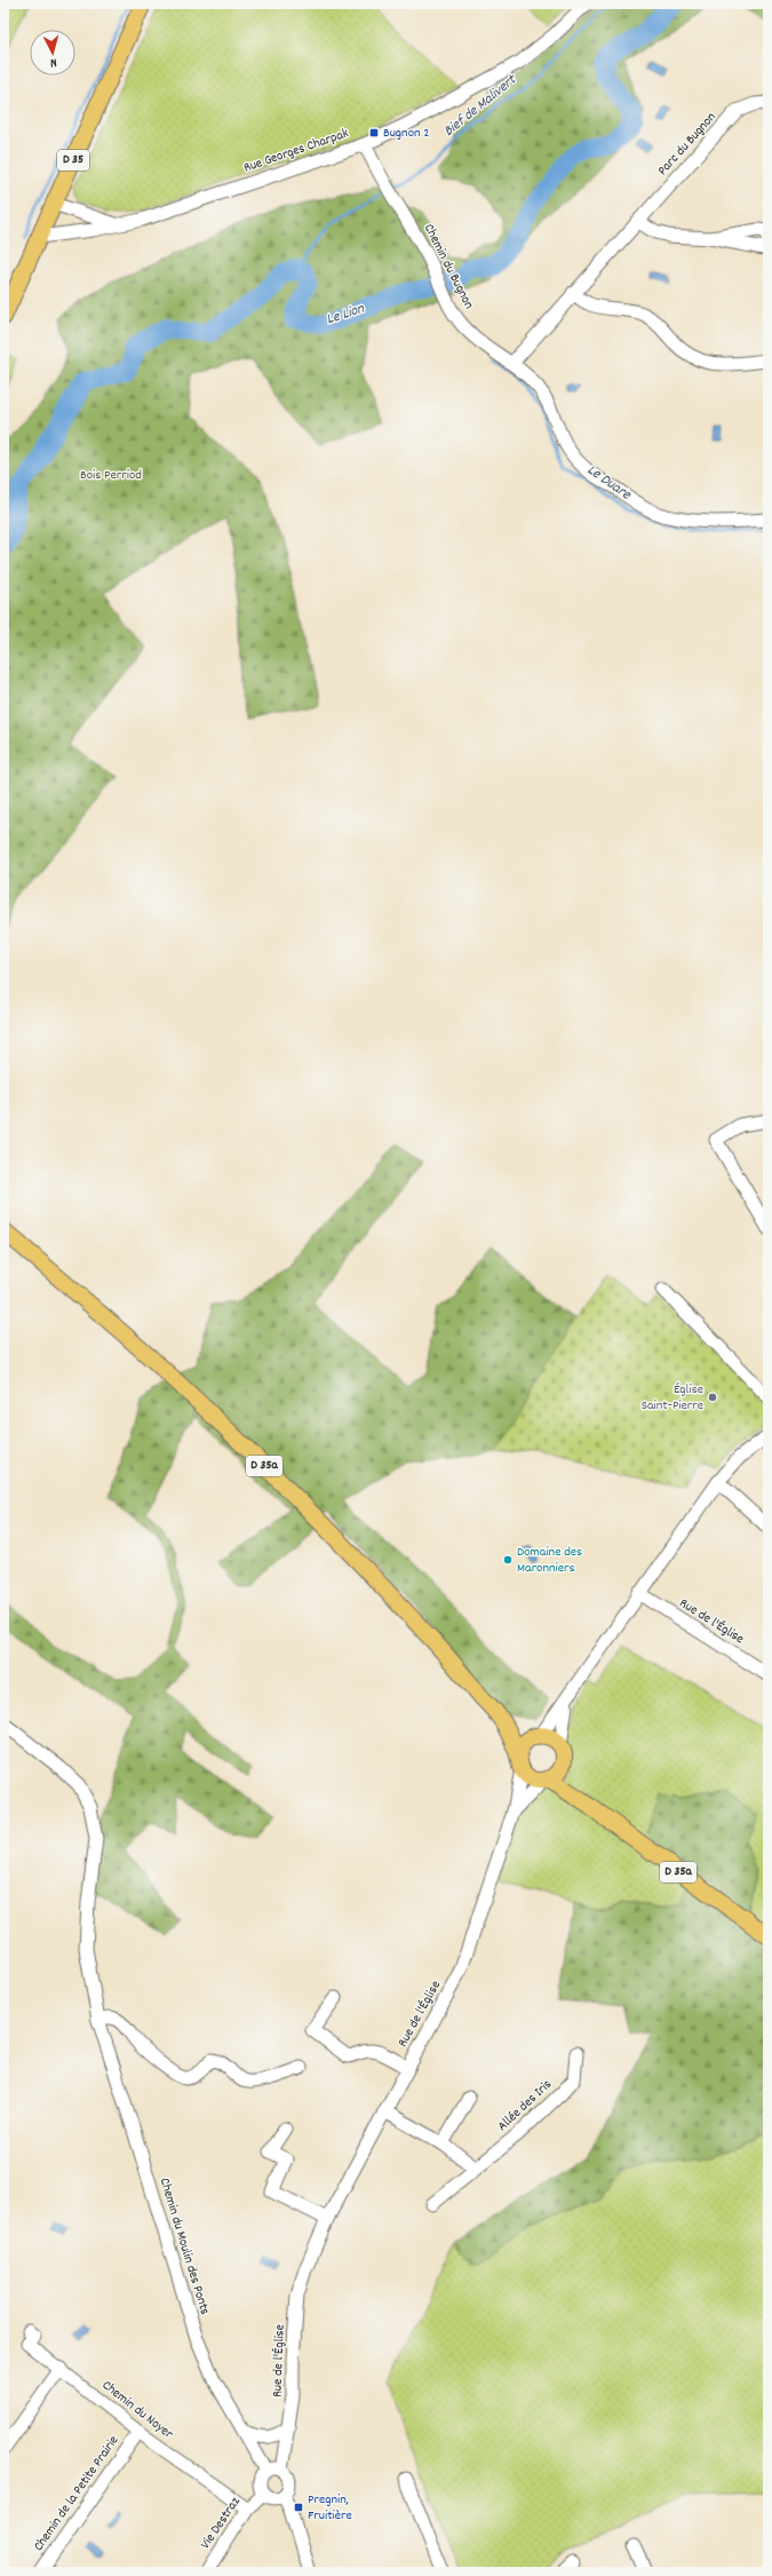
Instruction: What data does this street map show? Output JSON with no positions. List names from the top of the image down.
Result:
{
  "streets": {
    "main road": ["D 35", "D 35a"],
    "street": [
      "Parc du Bugnon",
      "Rue Georges Charpak",
      "Chemin du Bugnon",
      "Rue de l'Église",
      "Allée des Iris",
      "Chemin du Moulin des Ponts",
      "Chemin du Noyer",
      "Chemin de la Petite Prairie",
      "Vie Destraz"
    ]
  },
  "crossings": [
    ["Parc du Bugnon", "Chemin du Bugnon"],
    ["Rue Georges Charpak", "D 35"],
    ["Rue Georges Charpak", "Chemin du Bugnon"],
    ["D 35a", "Rue de l'Église"],
    ["Rue de l'Église", "Chemin du Moulin des Ponts"],
    ["Rue de l'Église", "Vie Destraz"],
    ["Chemin du Moulin des Ponts", "Vie Destraz"],
    ["Chemin du Noyer", "Chemin de la Petite Prairie"],
    ["Chemin du Noyer", "Vie Destraz"]
  ],
  "water": ["Bief de Malivert", "Le Lion", "Le Duare"],
  "parks": ["Bois Perriod"],
  "places": {
    "transit": ["Bugnon 2", "Pregnin, Fruitière"],
    "other": ["Église Saint-Pierre", "Domaine des Maronniers"]
  },
  "north": "bottom"
}
